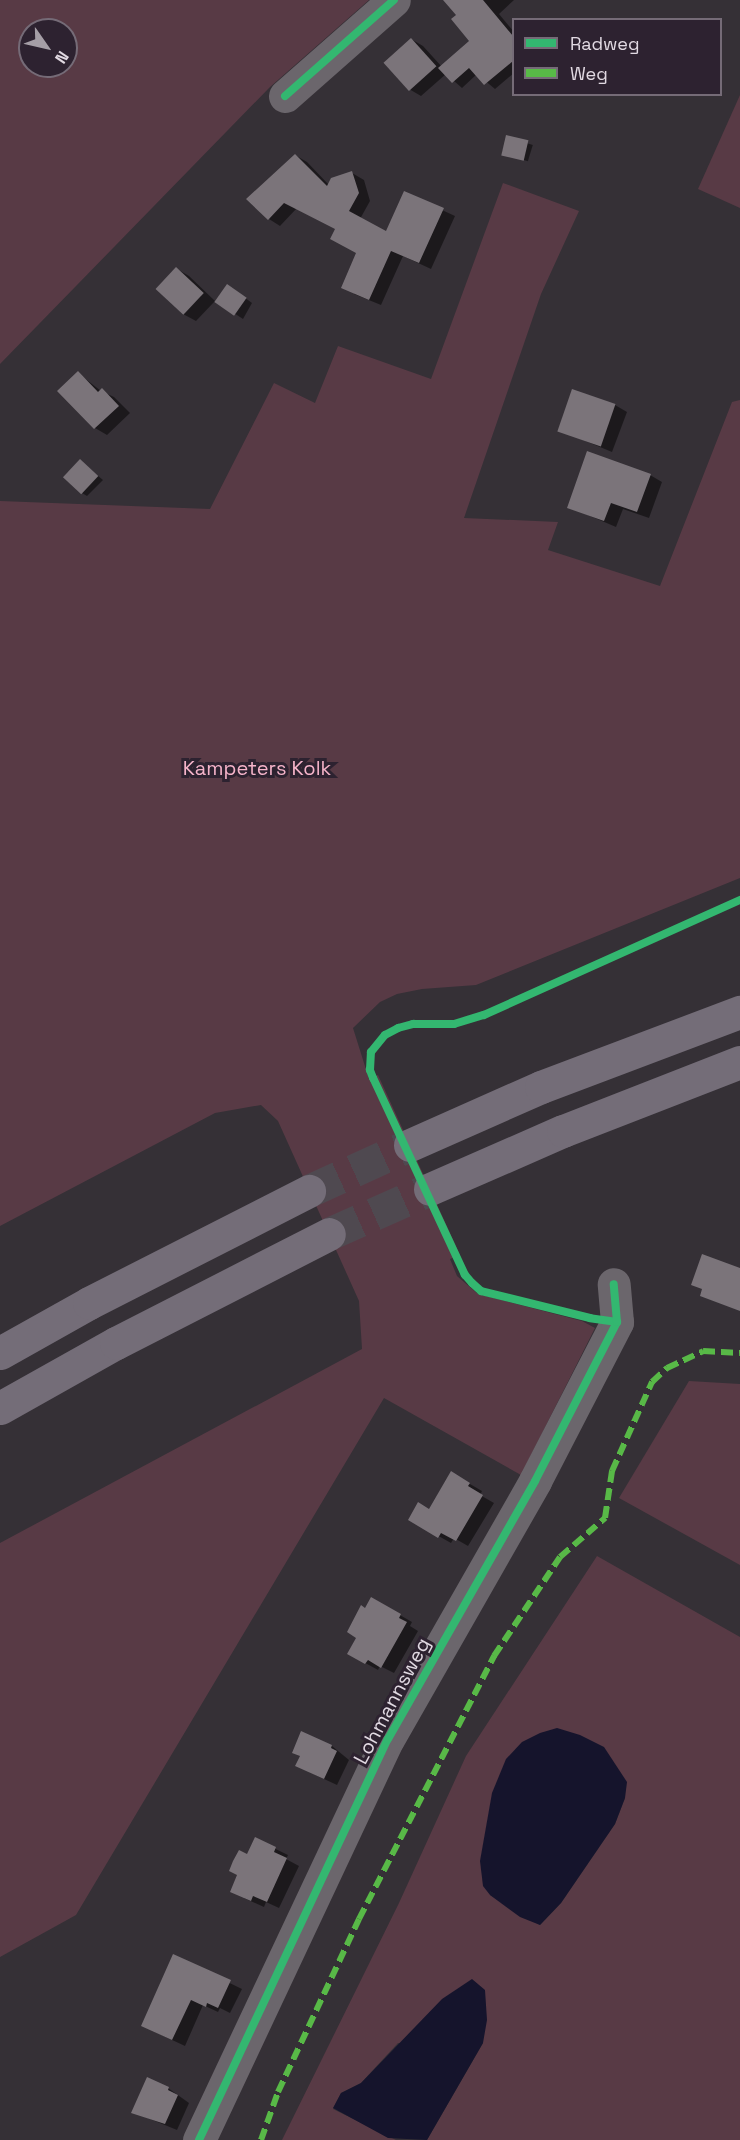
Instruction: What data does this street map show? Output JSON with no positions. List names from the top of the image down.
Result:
{
  "streets": {
    "street": ["Lohmannsweg"]
  },
  "parks": ["Kampeters Kolk"],
  "legend": ["Radweg", "Weg"],
  "north": "bottom right"
}
